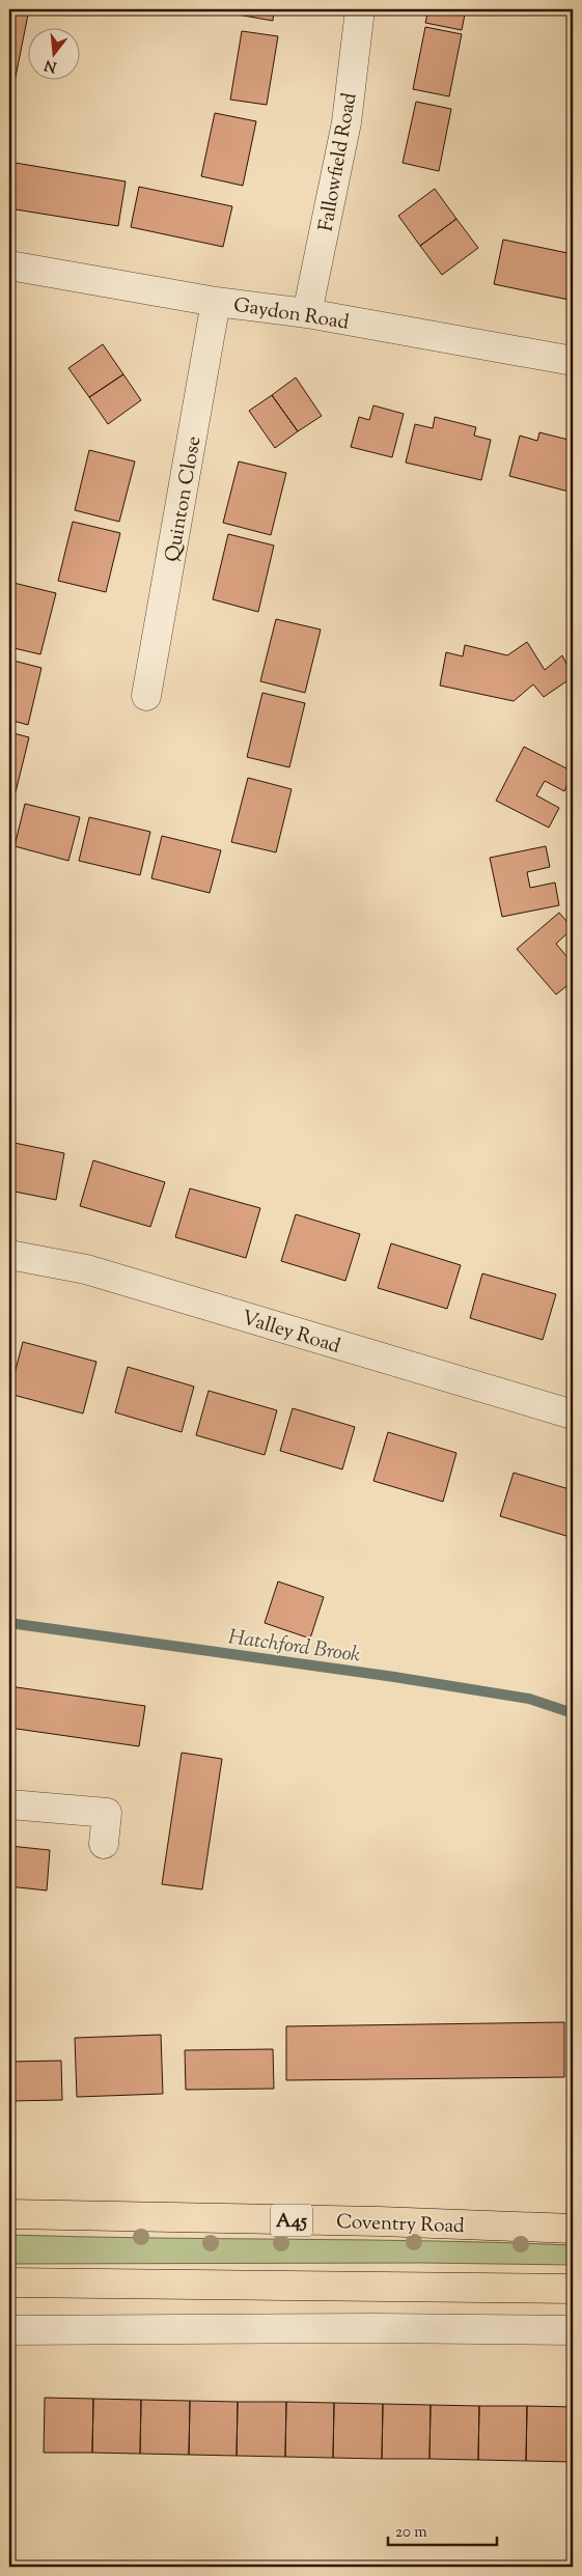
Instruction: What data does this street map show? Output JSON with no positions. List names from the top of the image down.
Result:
{
  "streets": {
    "highway": ["A45", "Coventry Road"],
    "street": [
      "Fallowfield Road",
      "Gaydon Road",
      "Quinton Close",
      "Valley Road"
    ]
  },
  "crossings": [
    ["Fallowfield Road", "Gaydon Road"],
    ["Gaydon Road", "Quinton Close"]
  ],
  "water": ["Hatchford Brook"],
  "scale_bar": "20 m",
  "north": "bottom"
}
